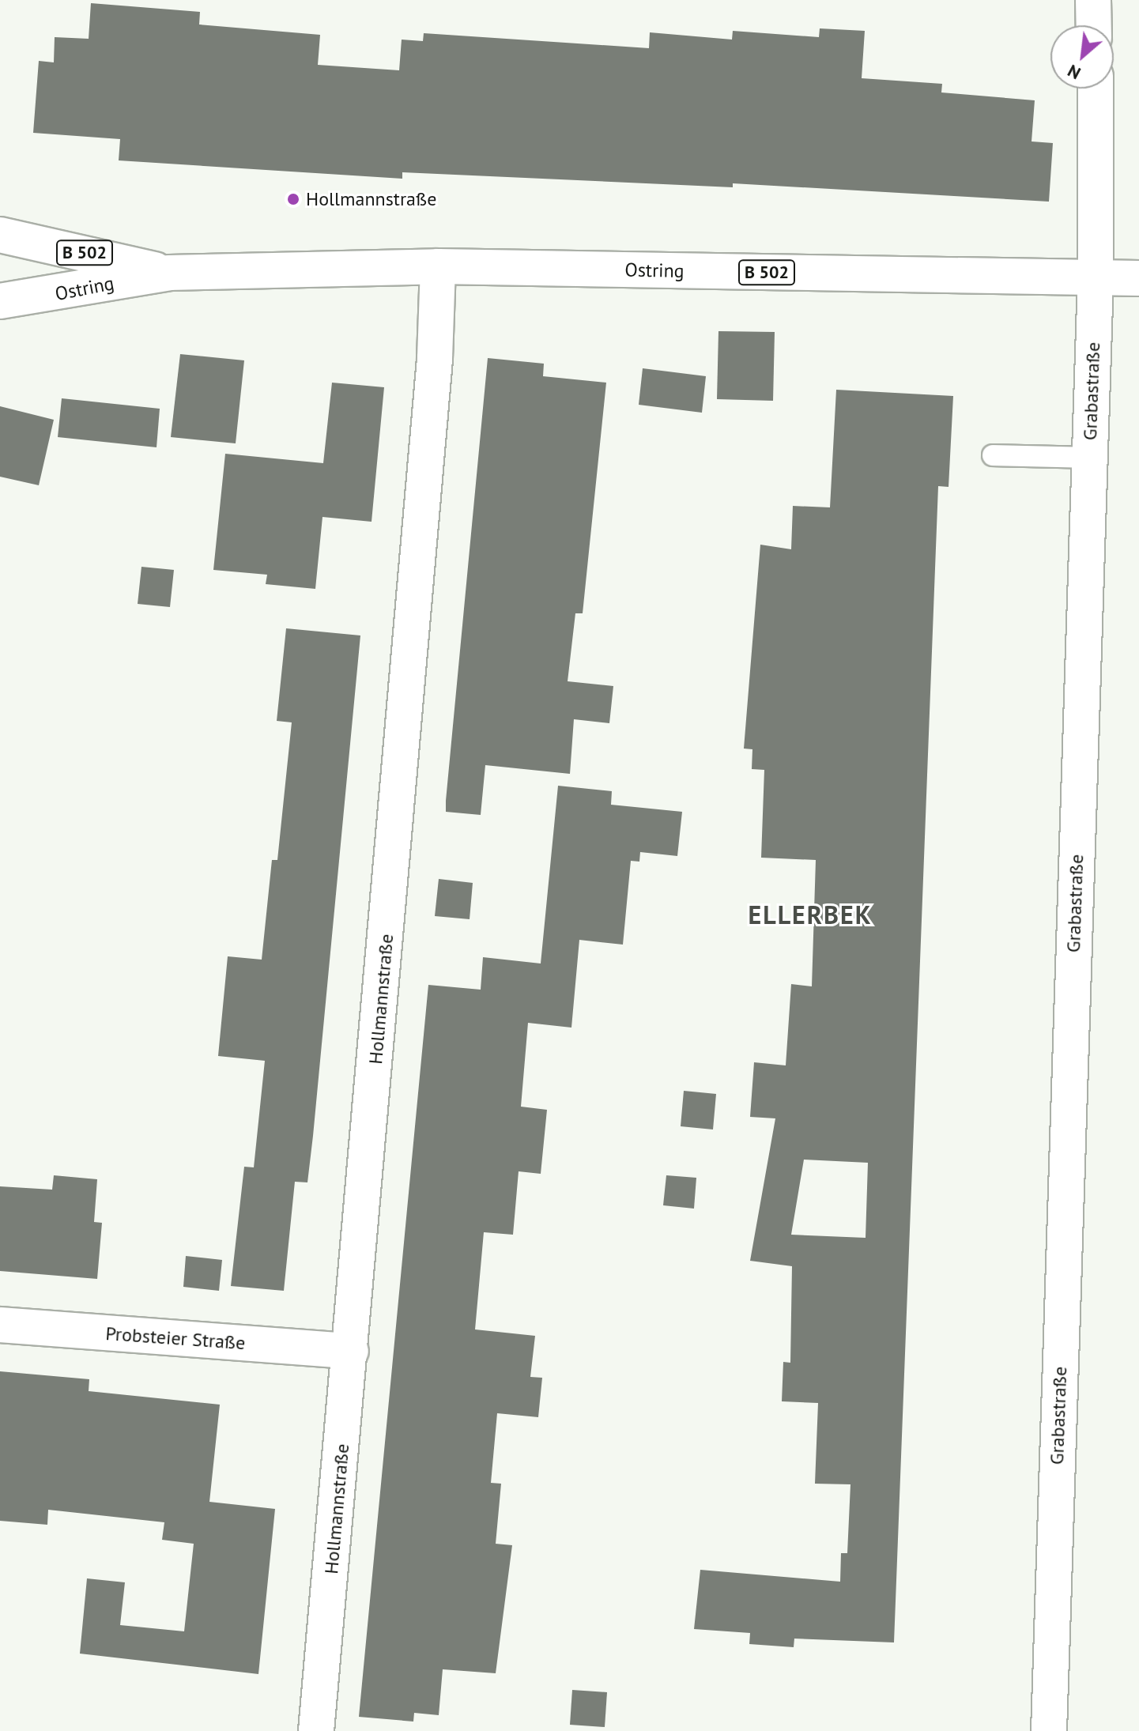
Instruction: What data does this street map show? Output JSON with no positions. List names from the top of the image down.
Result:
{
  "streets": {
    "street": [
      "B 502",
      "Ostring",
      "Grabastraße",
      "Hollmannstraße",
      "Probsteier Straße"
    ]
  },
  "crossings": [
    ["Ostring", "Grabastraße"],
    ["Ostring", "Hollmannstraße"],
    ["Hollmannstraße", "Probsteier Straße"]
  ],
  "districts": ["ELLERBEK"],
  "places": ["Hollmannstraße"],
  "north": "bottom left"
}
